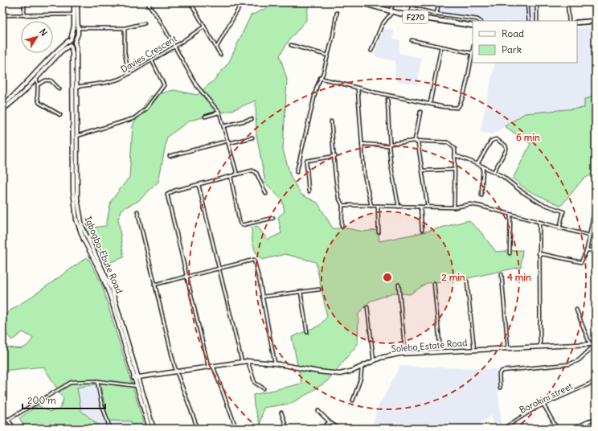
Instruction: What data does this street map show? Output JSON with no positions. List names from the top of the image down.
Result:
{
  "streets": {
    "main road": ["F270", "Igbogbo-Ebute Road", "Solebo Estate Road"],
    "street": ["Davies Crescent", "Borokini street"]
  },
  "crossings": [
    ["Davies Crescent", "Igbogbo-Ebute Road"],
    ["Igbogbo-Ebute Road", "Solebo Estate Road"]
  ],
  "legend": ["Road", "Park"],
  "scale_bar": "200 m",
  "north": "top right",
  "rings": ["6 min", "2 min", "4 min"]
}
